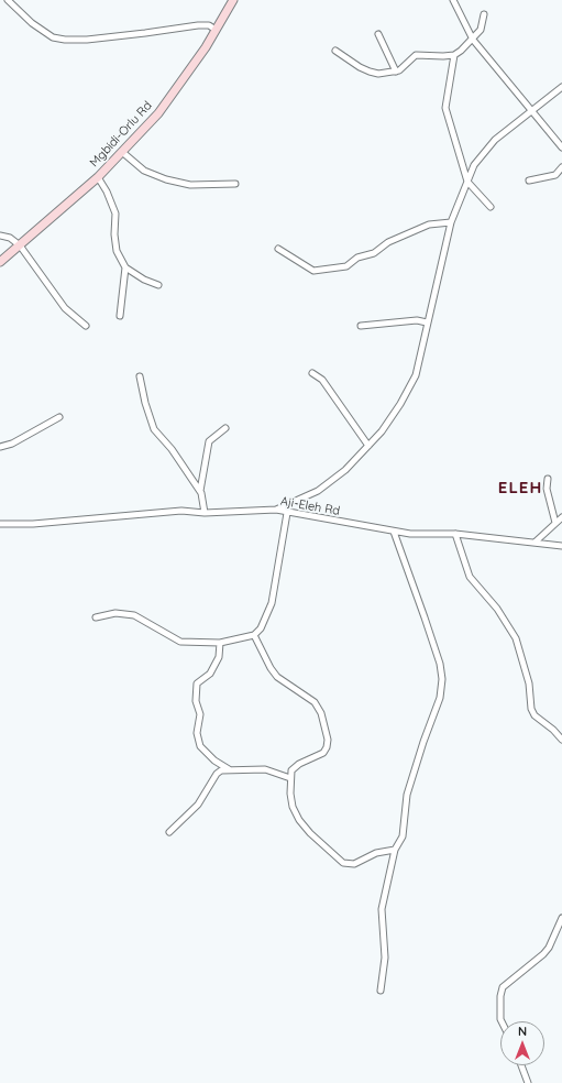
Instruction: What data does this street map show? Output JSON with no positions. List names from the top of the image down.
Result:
{
  "streets": {
    "main road": ["Mgbidi-Orlu Rd"],
    "street": ["Aji-Eleh Rd"]
  },
  "districts": ["ELEH"],
  "north": "top"
}
